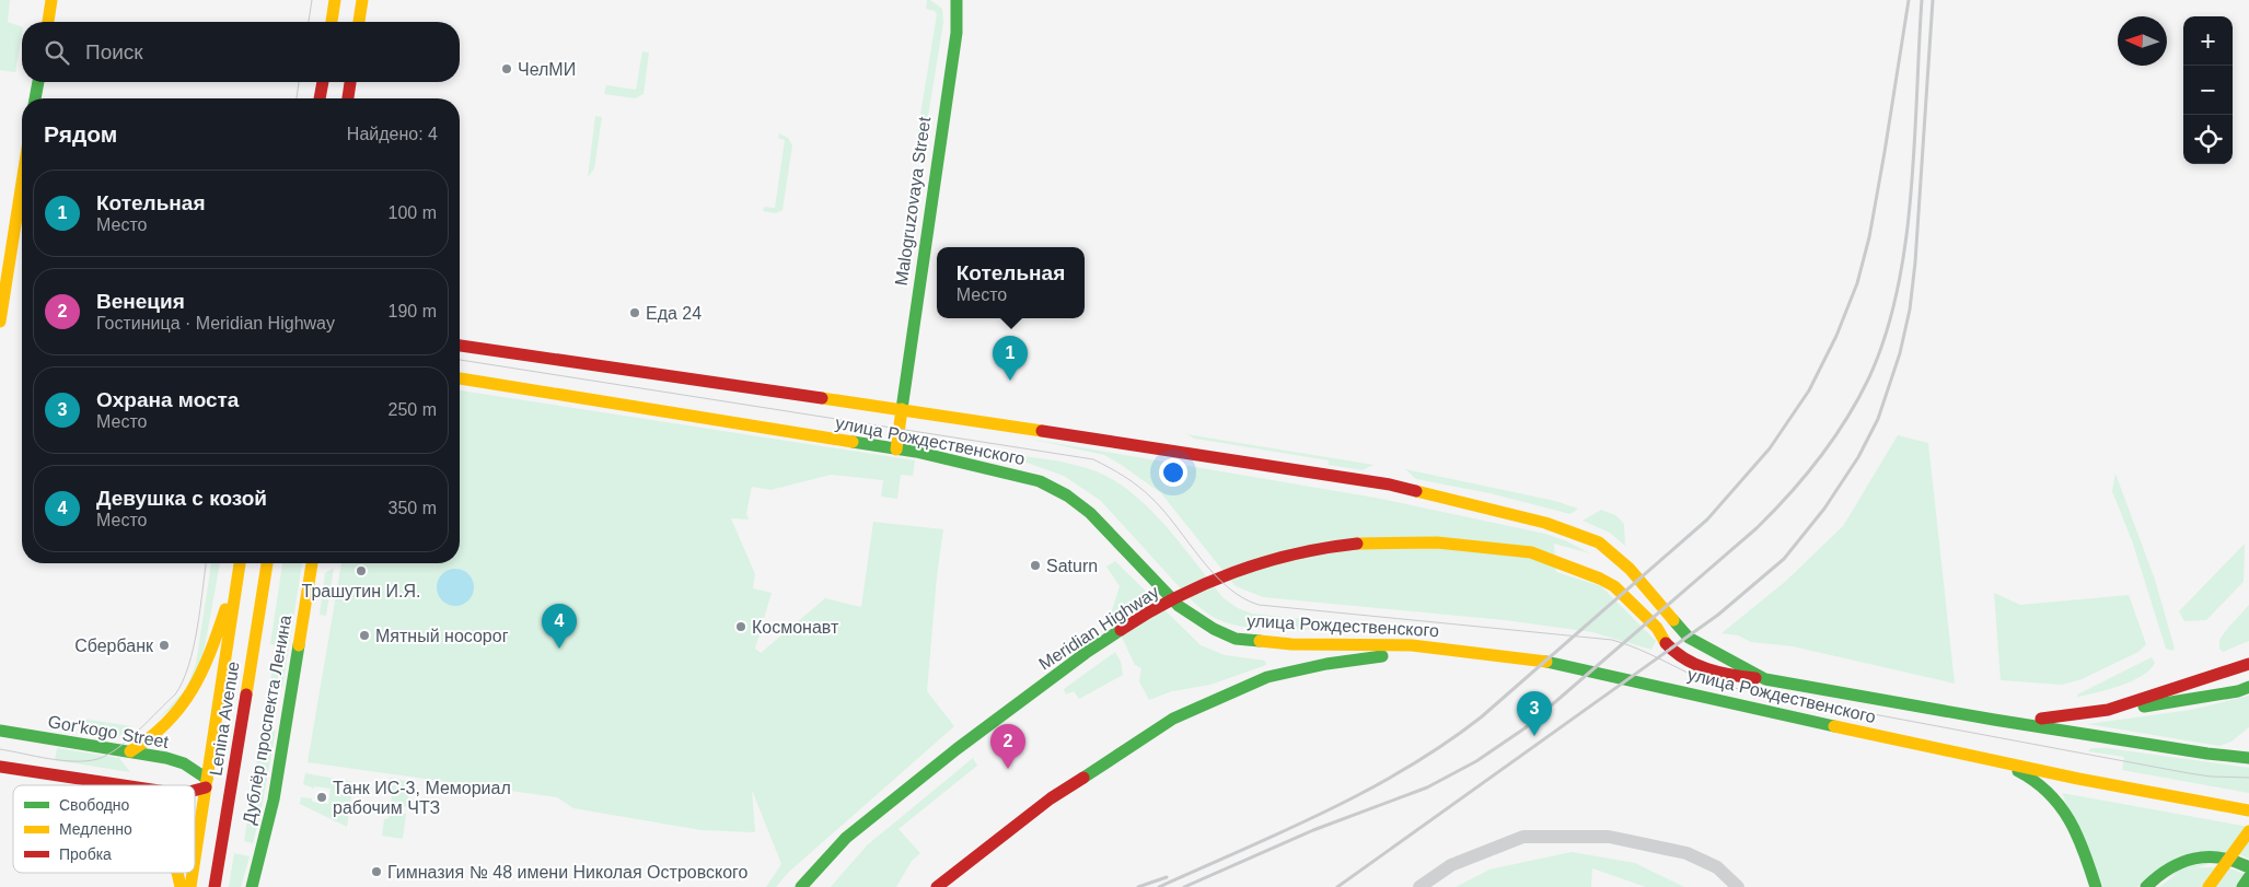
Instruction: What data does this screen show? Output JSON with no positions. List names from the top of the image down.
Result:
{
  "streets": {
    "main road": [
      "Malogruzovaya Street",
      "улица Рождественского",
      "Meridian Highway",
      "Lenina Avenue",
      "Дублёр проспекта Ленина",
      "Gor'kogo Street"
    ]
  },
  "crossings": [
    ["Malogruzovaya Street", "улица Рождественского"],
    ["улица Рождественского", "Meridian Highway"],
    ["Lenina Avenue", "Gor'kogo Street"]
  ],
  "places": [
    "ЧелМИ",
    "Еда 24",
    "Saturn",
    "Трашутин И.Я.",
    "Космонавт",
    "Мятный носорог",
    "Сбербанк",
    "Танк ИС-3, Мемориал рабочим ЧТЗ",
    "Гимназия № 48 имени Николая Островского"
  ],
  "legend": ["Свободно", "Медленно", "Пробка"],
  "north": "left",
  "page": {
    "map_buttons": ["+", "−"],
    "search": "Поиск",
    "heading": ["Рядом", "Найдено: 4"],
    "list": [
      {
        "mark": "1",
        "name": "Котельная",
        "note": "Место",
        "value": "100 m"
      },
      {
        "mark": "2",
        "name": "Венеция",
        "note": "Гостиница · Meridian Highway",
        "value": "190 m"
      },
      {
        "mark": "3",
        "name": "Охрана моста",
        "note": "Место",
        "value": "250 m"
      },
      {
        "mark": "4",
        "name": "Девушка с козой",
        "note": "Место",
        "value": "350 m"
      }
    ],
    "popup": ["Котельная", "Место"],
    "pins": [
      "1",
      "4",
      "3",
      "2"
    ]
  }
}
